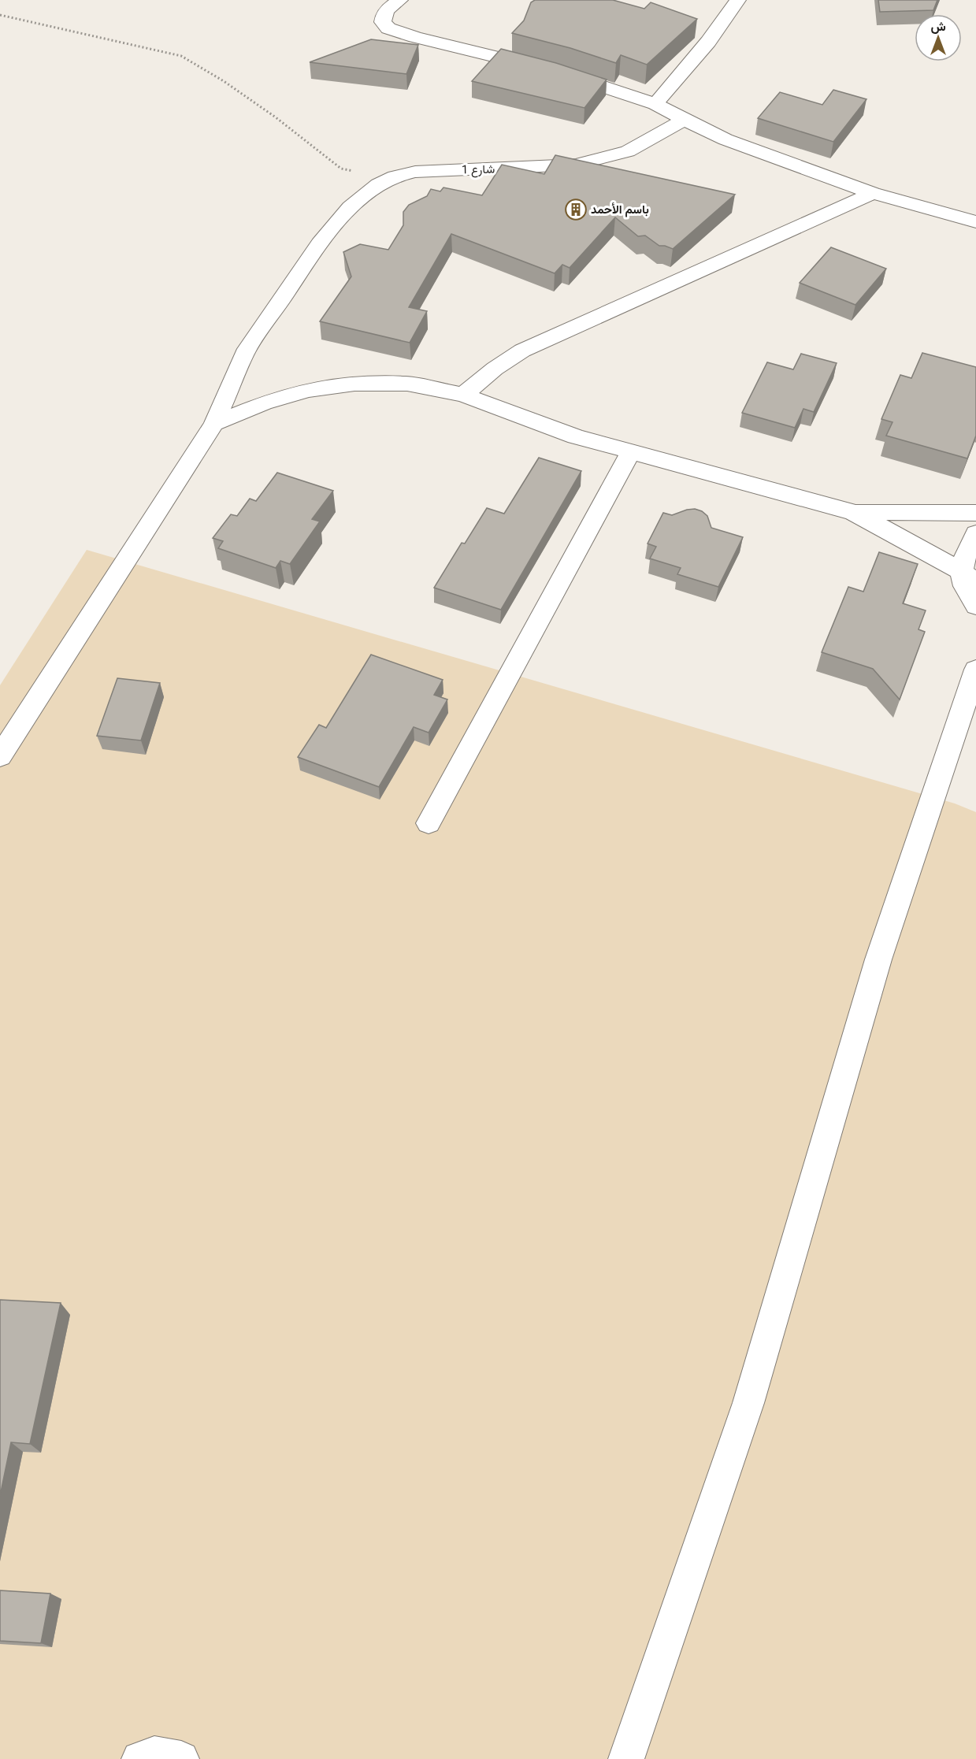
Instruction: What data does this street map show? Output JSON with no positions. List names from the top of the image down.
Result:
{
  "streets": {
    "street": ["شارع 1"]
  },
  "places": {
    "building": ["باسم الأحمد"]
  },
  "north": "top"
}
